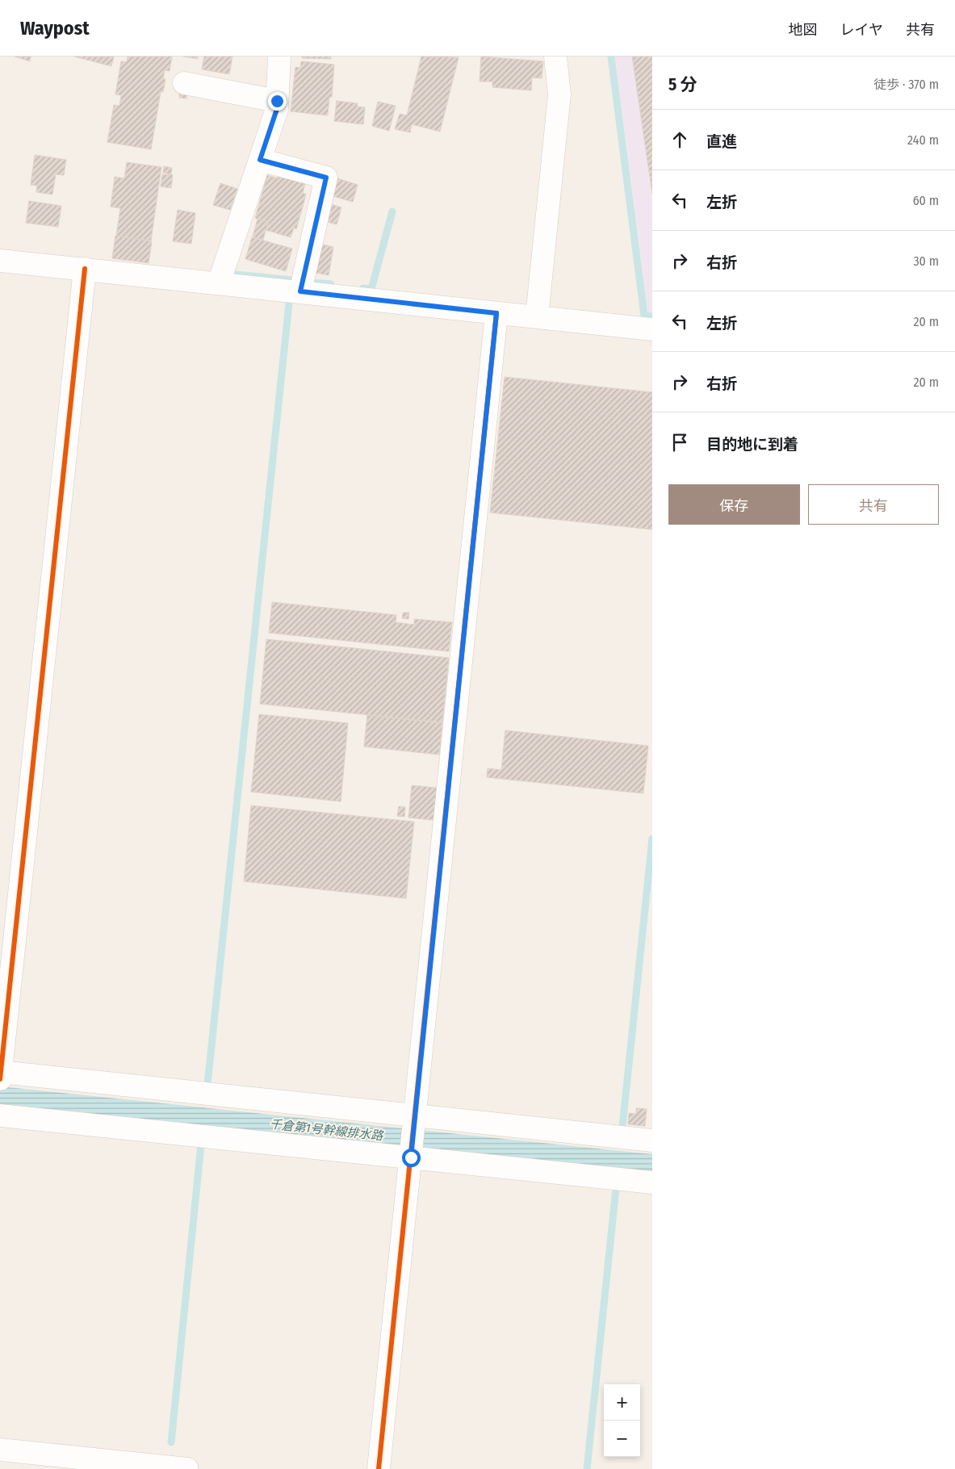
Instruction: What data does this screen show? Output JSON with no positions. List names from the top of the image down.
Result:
{
  "water": ["千倉第1号幹線排水路"],
  "page": {
    "header": "Waypost",
    "nav": ["地図", "レイヤ", "共有"],
    "heading": ["5 分", "徒歩 · 370 m"],
    "list": [
      ["直進", "240 m"],
      ["左折", "60 m"],
      ["右折", "30 m"],
      ["左折", "20 m"],
      ["右折", "20 m"],
      "目的地に到着"
    ],
    "buttons": ["保存", "共有"],
    "map_buttons": ["+", "−"]
  }
}
